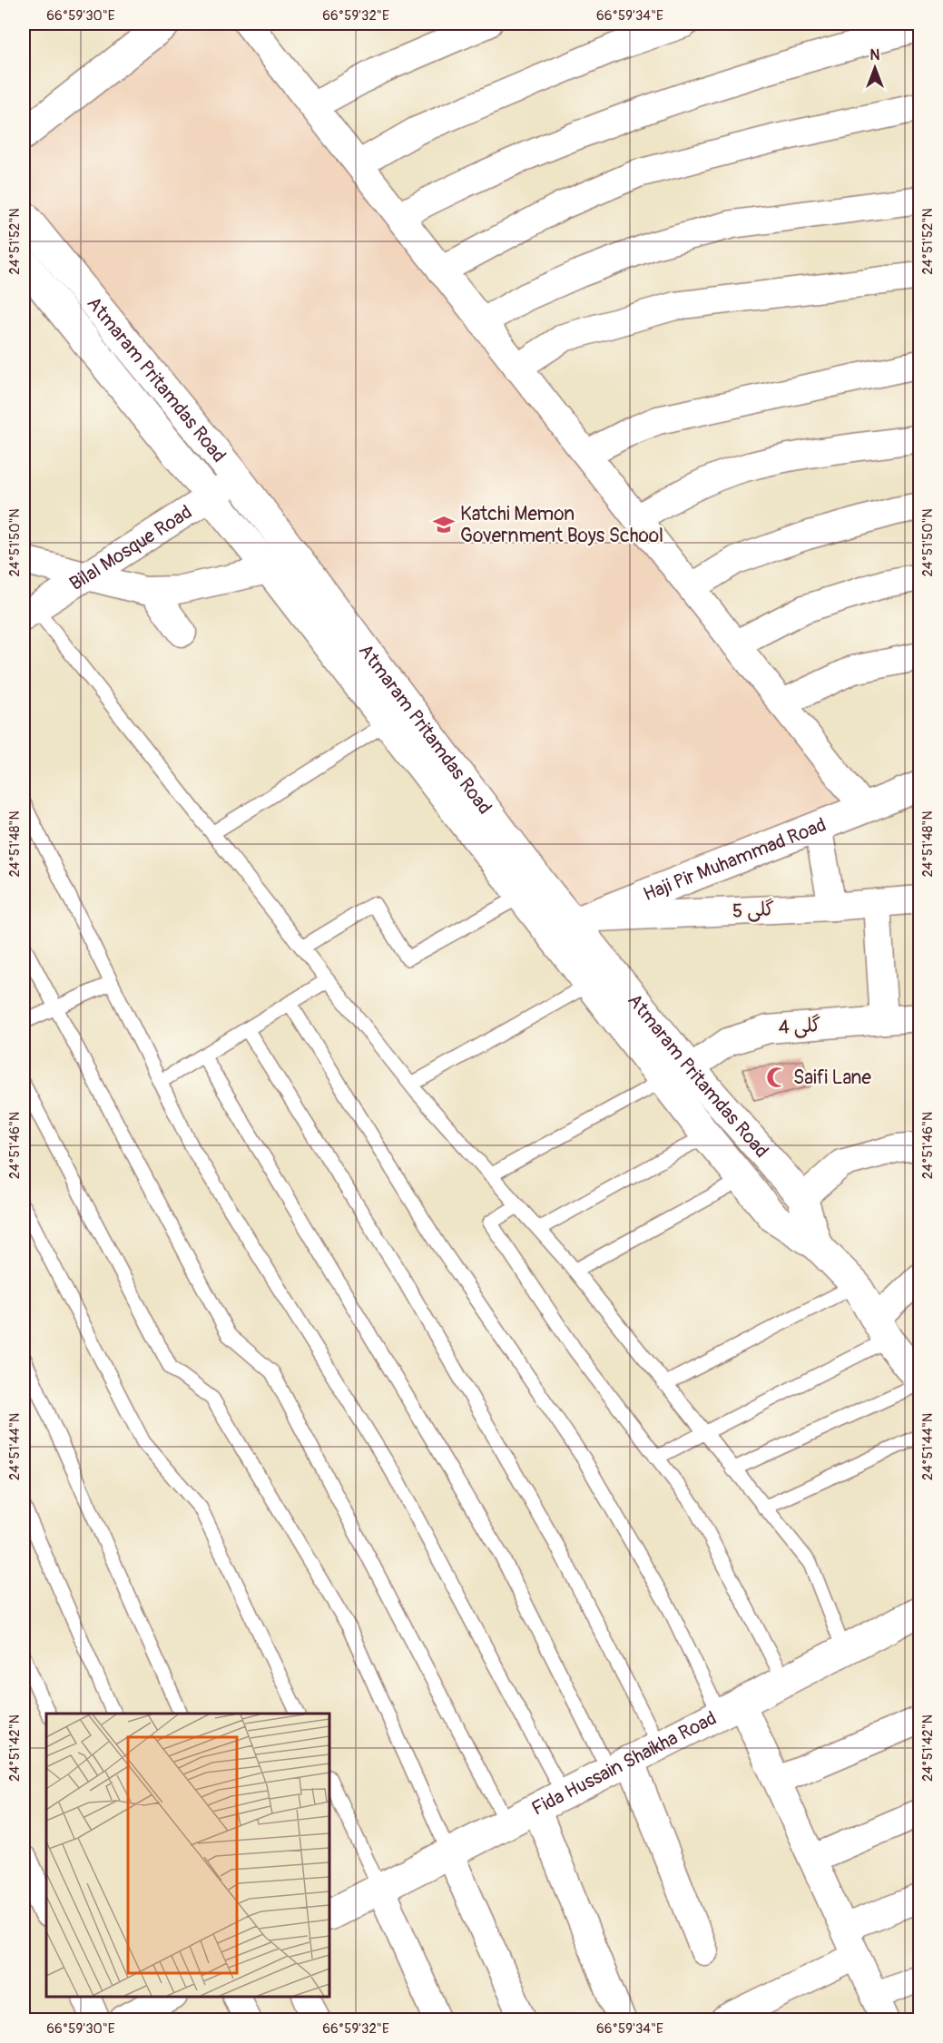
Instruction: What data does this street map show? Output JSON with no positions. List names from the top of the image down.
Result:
{
  "streets": {
    "main road": ["Atmaram Pritamdas Road", "Haji Pir Muhammad Road", "Fida Hussain Shaikha Road"],
    "street": ["Bilal Mosque Road", "گلی 5", "گلی 4"]
  },
  "crossings": [
    ["Atmaram Pritamdas Road", "Bilal Mosque Road"],
    ["Atmaram Pritamdas Road", "Haji Pir Muhammad Road"],
    ["Atmaram Pritamdas Road", "گلی 5"],
    ["Atmaram Pritamdas Road", "گلی 4"],
    ["Haji Pir Muhammad Road", "گلی 5"]
  ],
  "places": {
    "school or university": ["Katchi Memon Government Boys School"],
    "mosque": ["Saifi Lane"]
  },
  "north": "top",
  "coordinates": [
    "66°59'30\"E",
    "66°59'32\"E",
    "66°59'34\"E",
    "24°51'52\"N",
    "24°51'50\"N",
    "24°51'48\"N",
    "24°51'46\"N",
    "24°51'44\"N",
    "24°51'42\"N"
  ]
}
